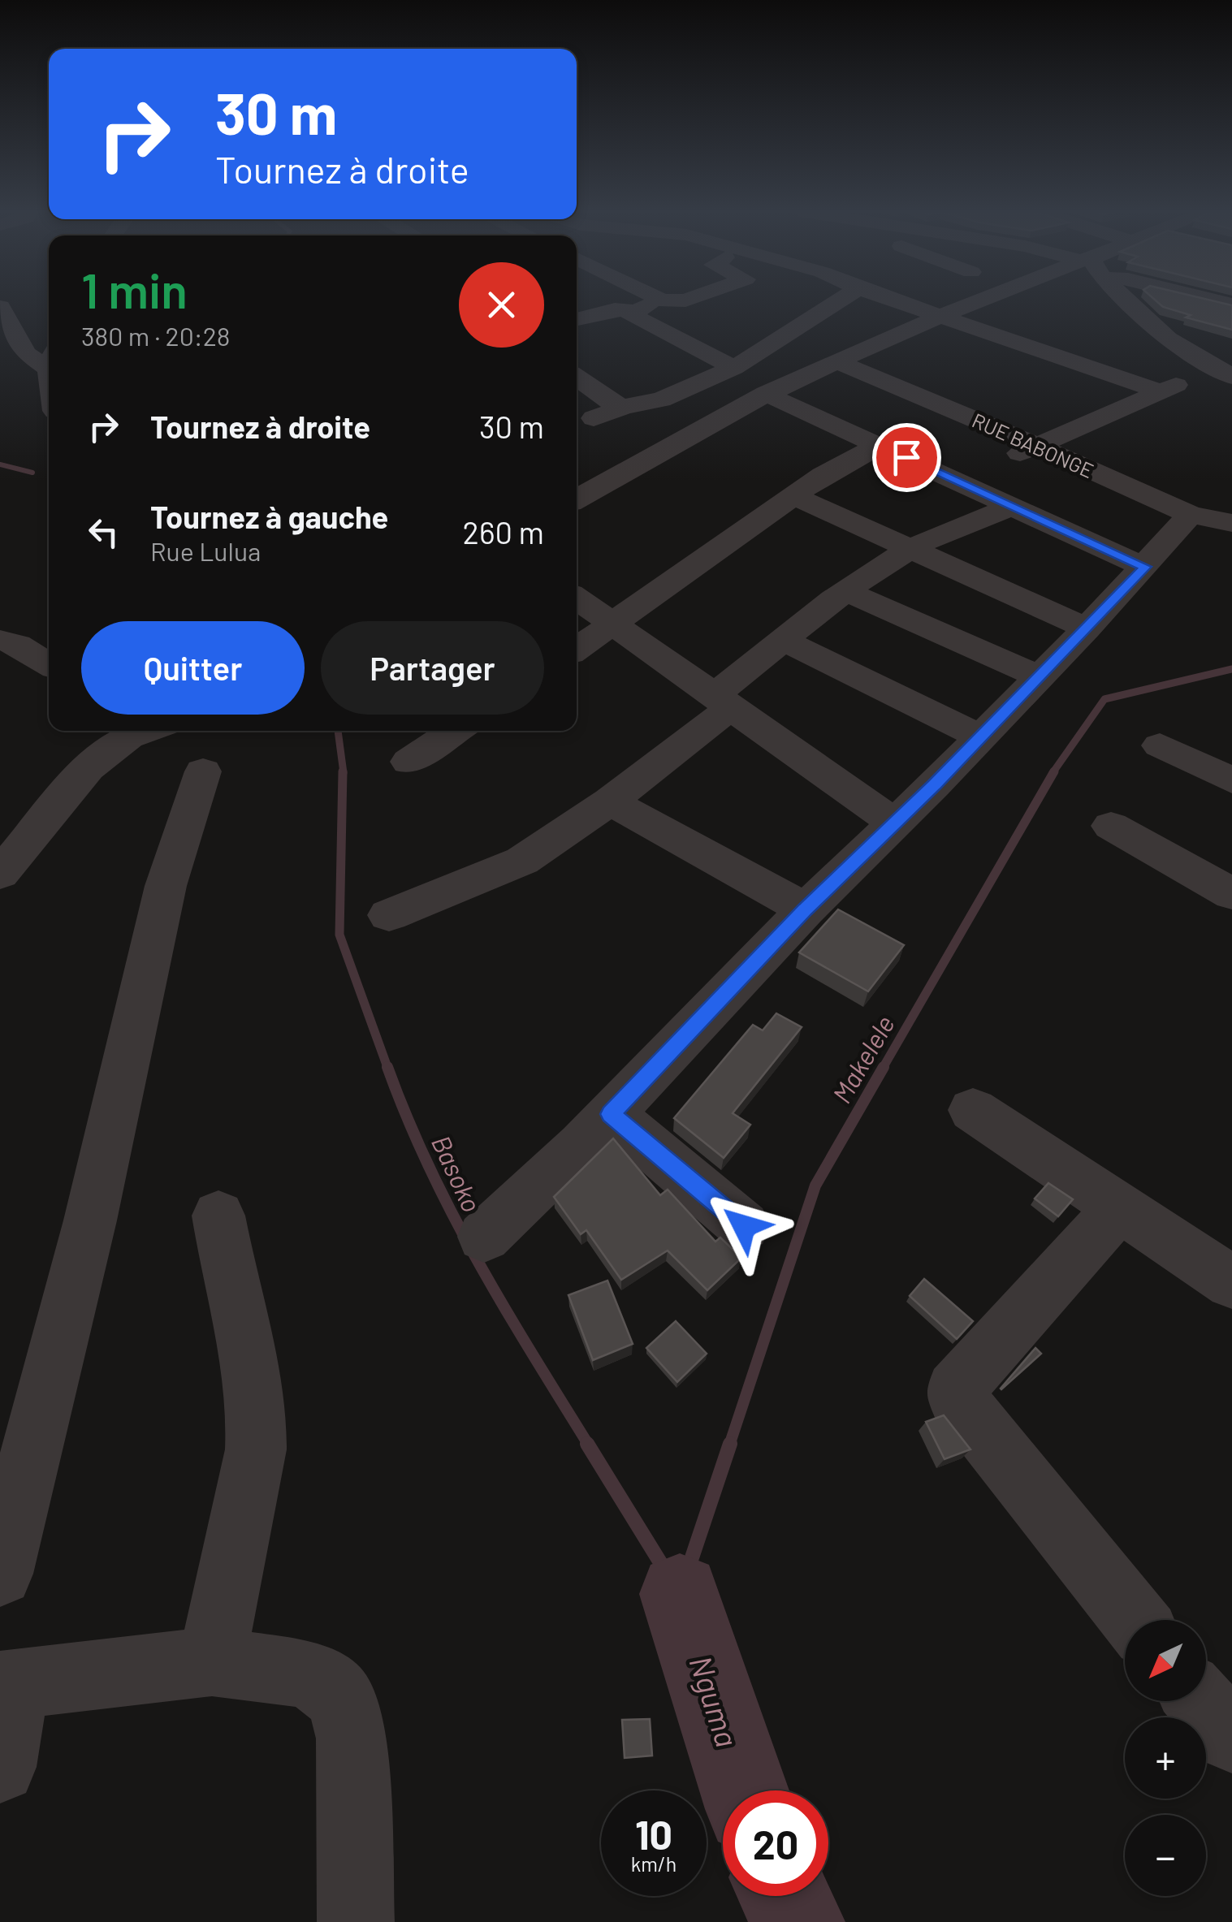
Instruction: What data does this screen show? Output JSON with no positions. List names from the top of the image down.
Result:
{
  "streets": {
    "street": ["RUE BABONGE"]
  },
  "water": ["Makelele", "Basoko", "Nguma"],
  "north": "bottom left",
  "page": {
    "turn": ["30 m", "Tournez à droite"],
    "heading": ["1 min", "380 m · 20:28"],
    "list": [
      {
        "name": "Tournez à droite",
        "value": "30 m"
      },
      {
        "name": "Tournez à gauche",
        "note": "Rue Lulua",
        "value": "260 m"
      }
    ],
    "buttons": ["Quitter", "Partager"],
    "map_buttons": ["+", "−"],
    "speed": "10 km/h",
    "limit": "20"
  }
}
